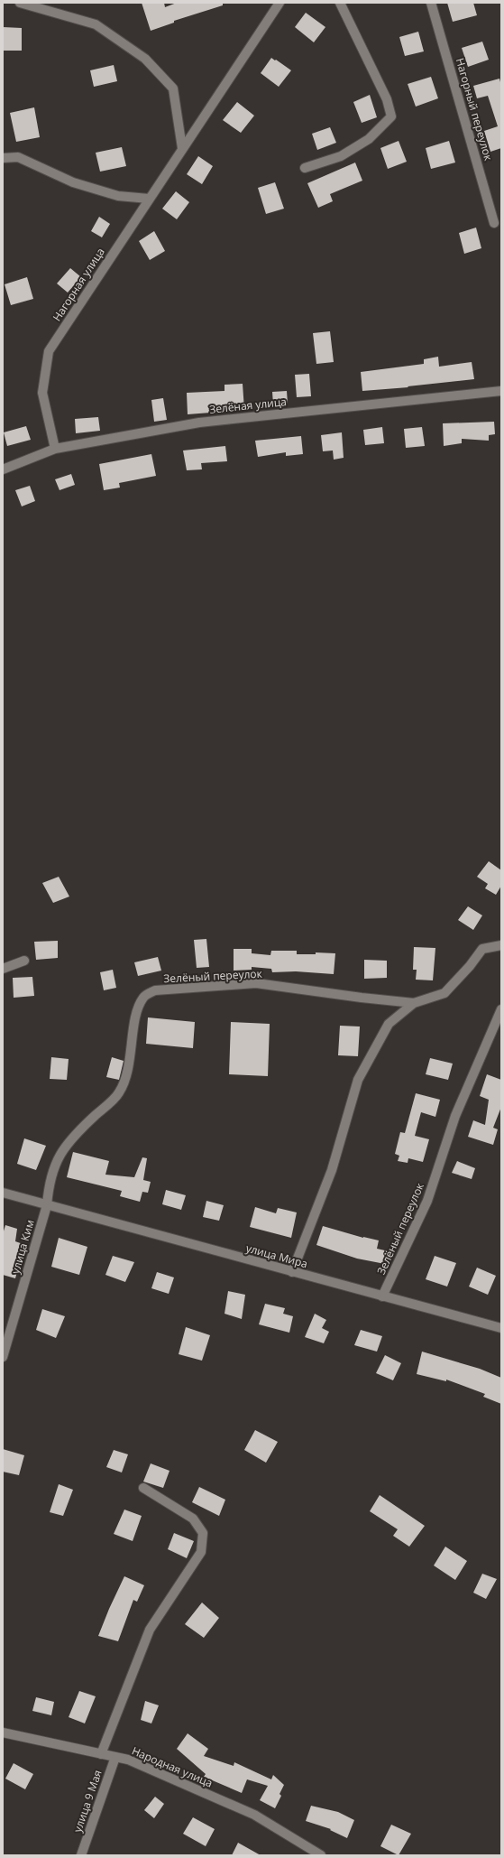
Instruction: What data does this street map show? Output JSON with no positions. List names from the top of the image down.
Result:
{
  "streets": {
    "street": [
      "Нагорный переулок",
      "Нагорная улица",
      "Зелёная улица",
      "Зелёный переулок",
      "улица Ким",
      "улица Мира",
      "Народная улица",
      "улица 9 Мая"
    ]
  },
  "crossings": [
    ["Нагорная улица", "Зелёная улица"],
    ["Зелёный переулок", "улица Ким"],
    ["Зелёный переулок", "улица Мира"],
    ["улица Ким", "улица Мира"],
    ["Народная улица", "улица 9 Мая"]
  ]
}
